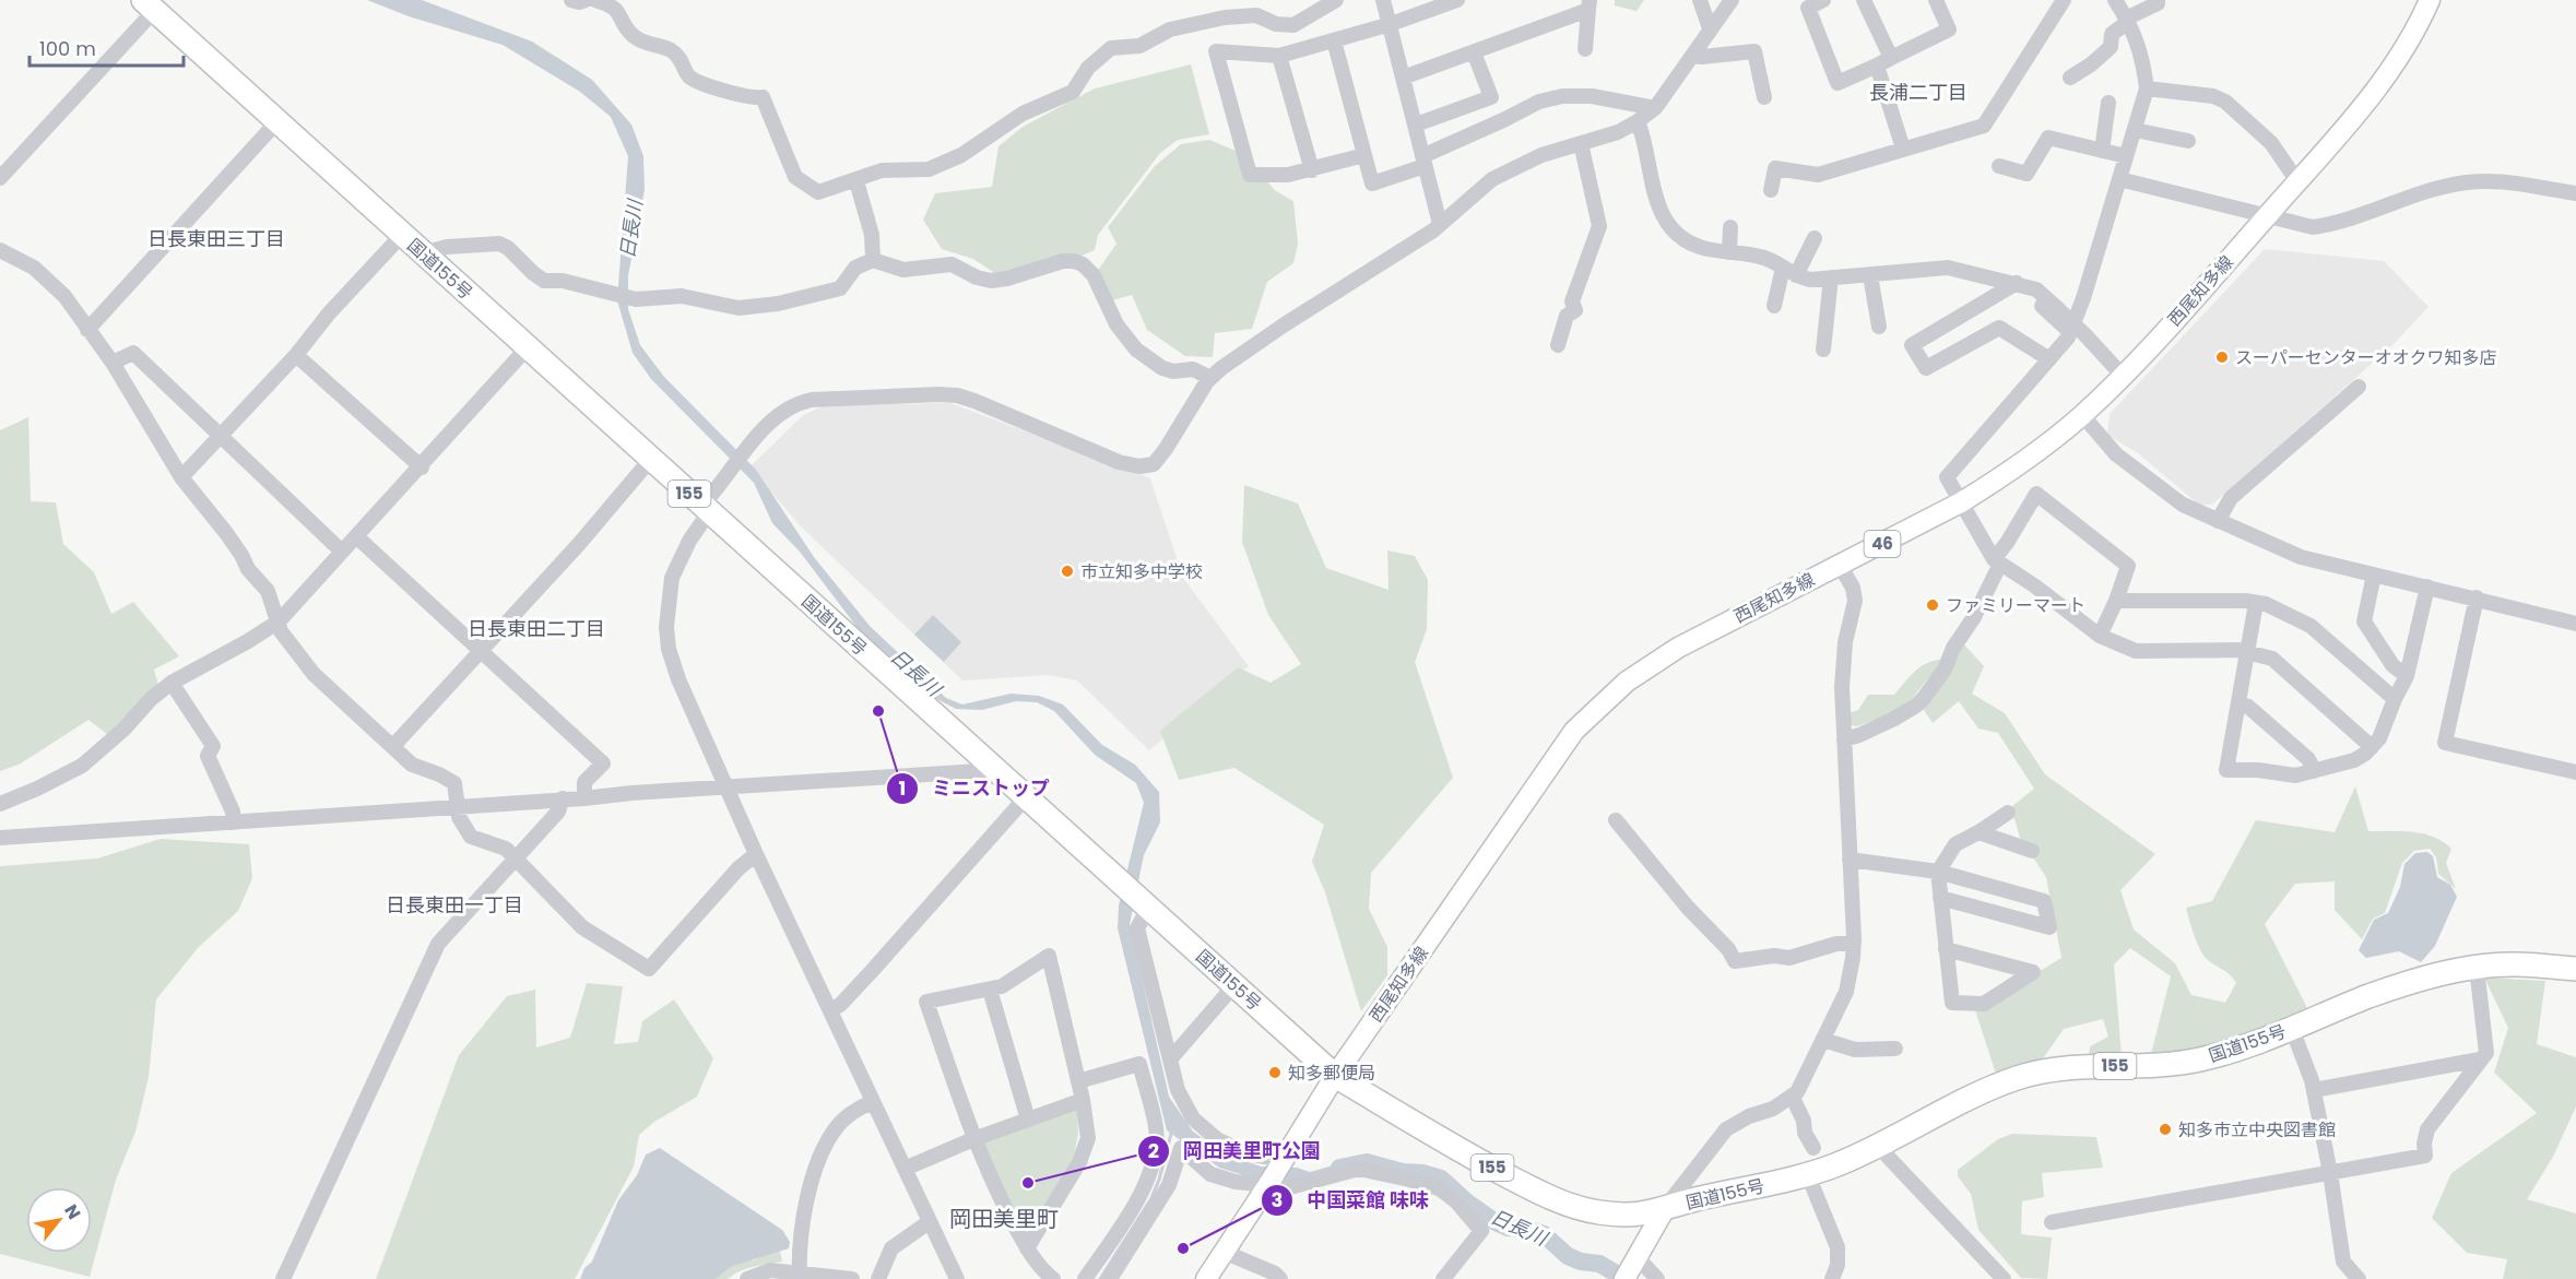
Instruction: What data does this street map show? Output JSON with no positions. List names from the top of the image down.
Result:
{
  "streets": {
    "highway": ["国道155号", "155"],
    "main road": ["西尾知多線", "46"]
  },
  "crossings": [
    ["国道155号", "西尾知多線"]
  ],
  "districts": [
    "長浦二丁目",
    "日長東田三丁目",
    "日長東田二丁目",
    "日長東田一丁目",
    "岡田美里町"
  ],
  "water": ["日長川"],
  "places": [
    "スーパーセンターオオクワ知多店",
    "市立知多中学校",
    "ファミリーマート",
    "ミニストップ",
    "知多郵便局",
    "知多市立中央図書館",
    "岡田美里町公園",
    "中国菜館 味味"
  ],
  "scale_bar": "100 m",
  "north": "top right"
}
